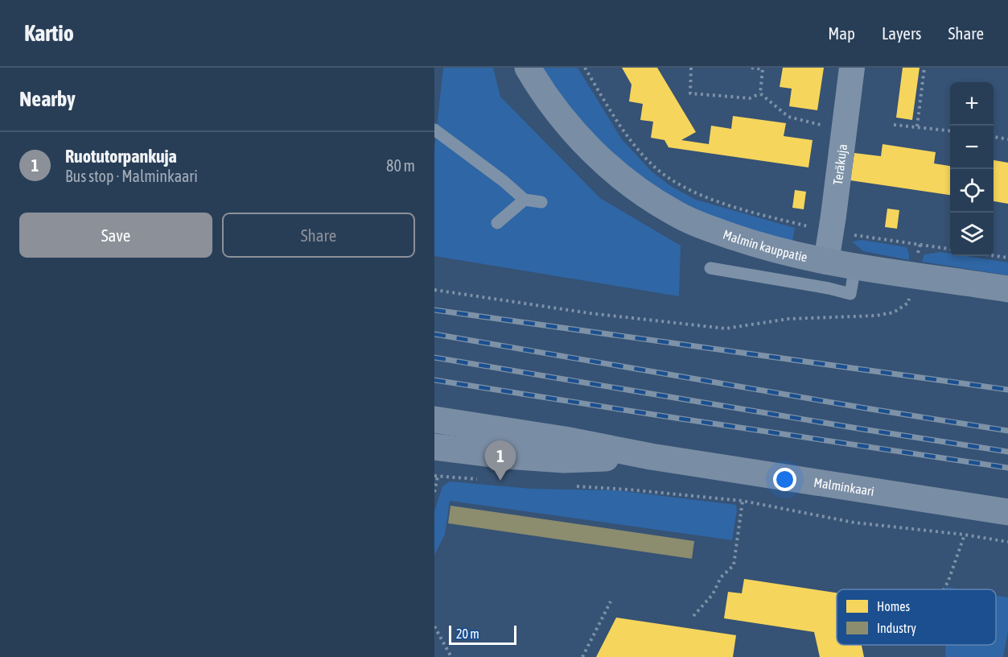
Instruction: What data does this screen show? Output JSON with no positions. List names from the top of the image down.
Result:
{
  "streets": {
    "main road": ["Malmin kauppatie", "Malminkaari"],
    "street": ["Teräkuja"]
  },
  "crossings": [
    ["Teräkuja", "Malmin kauppatie"]
  ],
  "legend": ["Homes", "Industry"],
  "scale_bar": "20 m",
  "page": {
    "header": "Kartio",
    "nav": ["Map", "Layers", "Share"],
    "heading": "Nearby",
    "map_buttons": ["+", "−"],
    "list": [
      {
        "mark": "1",
        "name": "Ruotutorpankuja",
        "note": "Bus stop · Malminkaari",
        "value": "80 m"
      }
    ],
    "buttons": ["Save", "Share"],
    "pins": "1",
    "scale": "20 m"
  }
}
